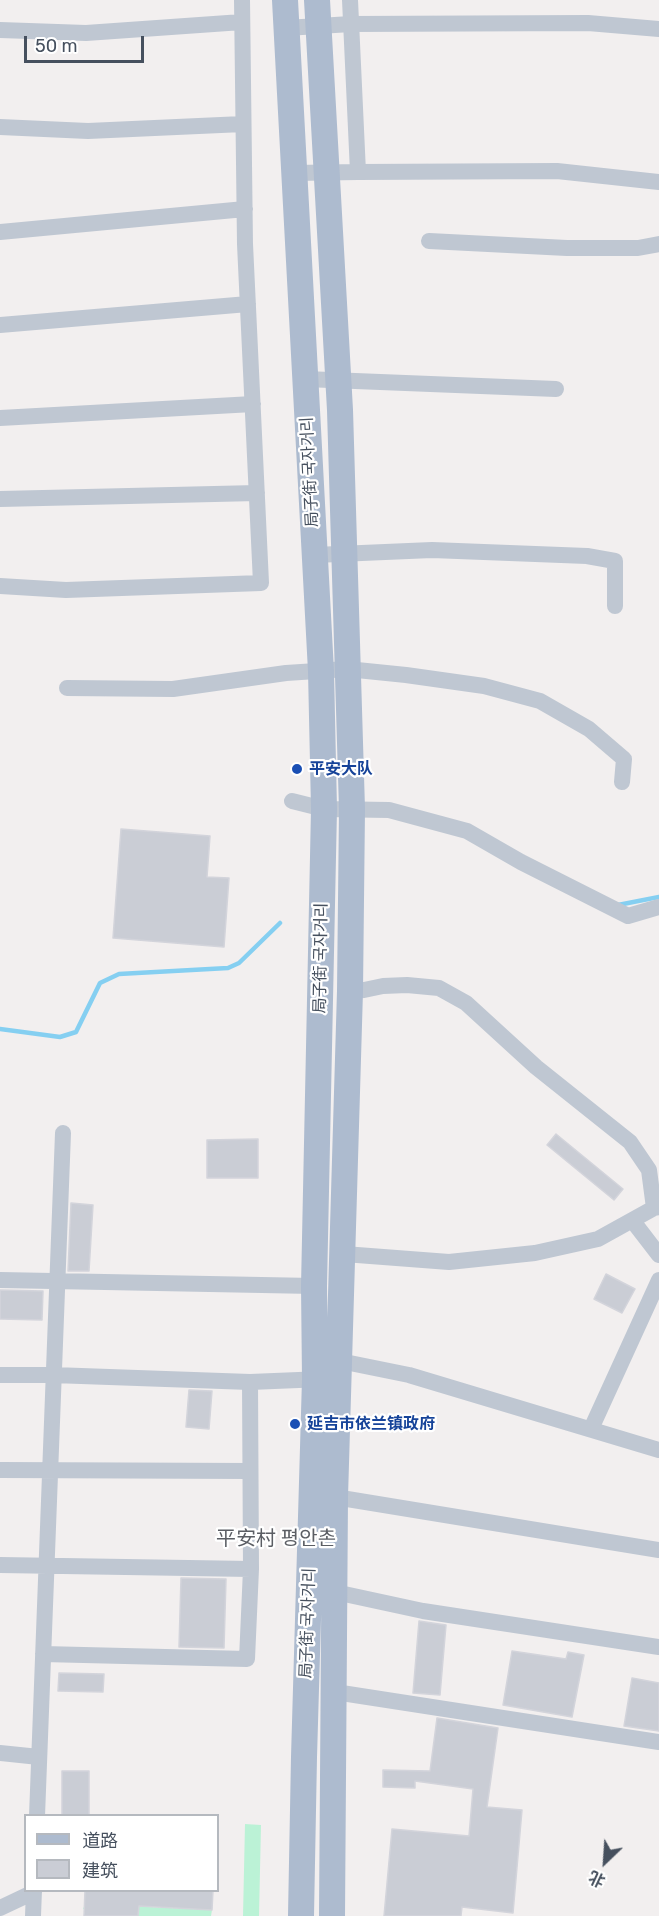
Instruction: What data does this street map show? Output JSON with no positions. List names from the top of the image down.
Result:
{
  "streets": {
    "main road": ["局子街 국자거리"]
  },
  "districts": ["平安村 평안촌"],
  "places": ["平安大队", "延吉市依兰镇政府"],
  "legend": ["道路", "建筑"],
  "scale_bar": "50 m",
  "north": "bottom left"
}
